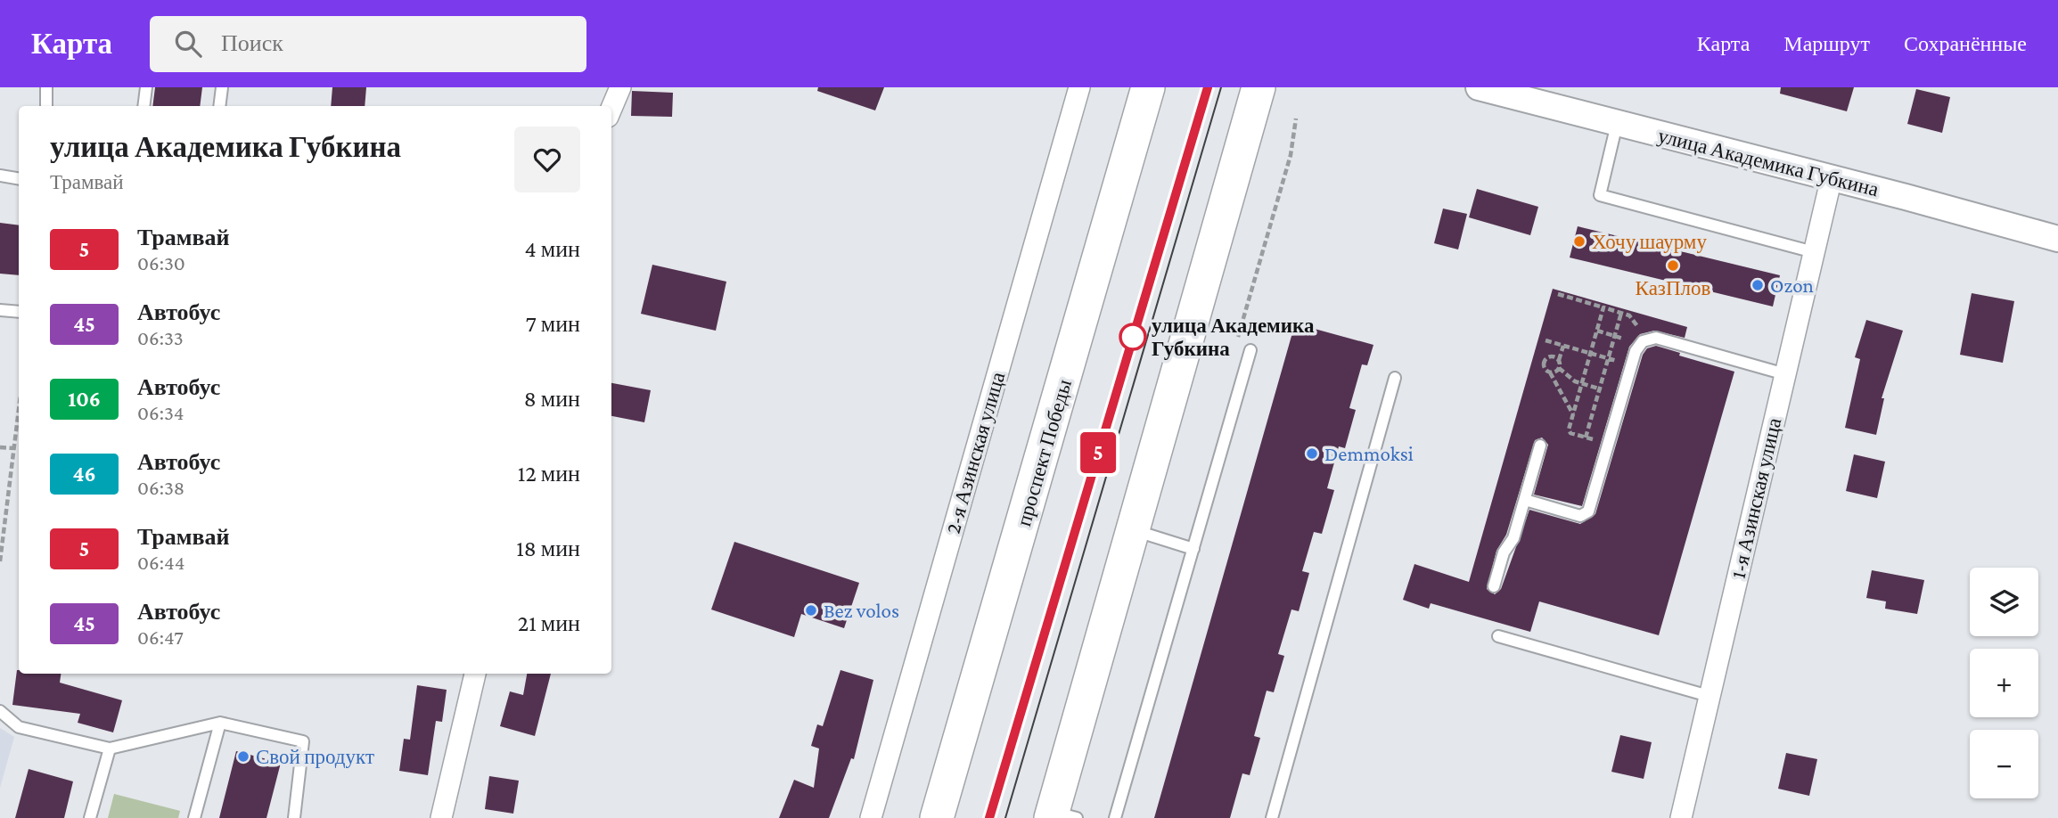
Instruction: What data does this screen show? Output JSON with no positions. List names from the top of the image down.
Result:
{
  "streets": {
    "main road": ["проспект Победы"],
    "street": ["улица Академика Губкина", "2-я Азинская улица", "1-я Азинская улица"]
  },
  "crossings": [
    ["улица Академика Губкина", "1-я Азинская улица"]
  ],
  "places": [
    "Хочу шаурму",
    "КазПлов",
    "Ozon",
    "улица Академика Губкина",
    "Demmoksi",
    "Bez volos",
    "Свой продукт"
  ],
  "lines": ["tram line 5"],
  "page": {
    "header": "Карта",
    "search": "Поиск",
    "nav": ["Карта", "Маршрут", "Сохранённые"],
    "on_map": "5",
    "heading": ["улица Академика Губкина", "Трамвай"],
    "list": [
      {
        "mark": "5",
        "name": "Трамвай",
        "note": "06:30",
        "value": "4 мин"
      },
      {
        "mark": "45",
        "name": "Автобус",
        "note": "06:33",
        "value": "7 мин"
      },
      {
        "mark": "106",
        "name": "Автобус",
        "note": "06:34",
        "value": "8 мин"
      },
      {
        "mark": "46",
        "name": "Автобус",
        "note": "06:38",
        "value": "12 мин"
      },
      {
        "mark": "5",
        "name": "Трамвай",
        "note": "06:44",
        "value": "18 мин"
      },
      {
        "mark": "45",
        "name": "Автобус",
        "note": "06:47",
        "value": "21 мин"
      }
    ],
    "map_buttons": ["+", "−"]
  }
}
